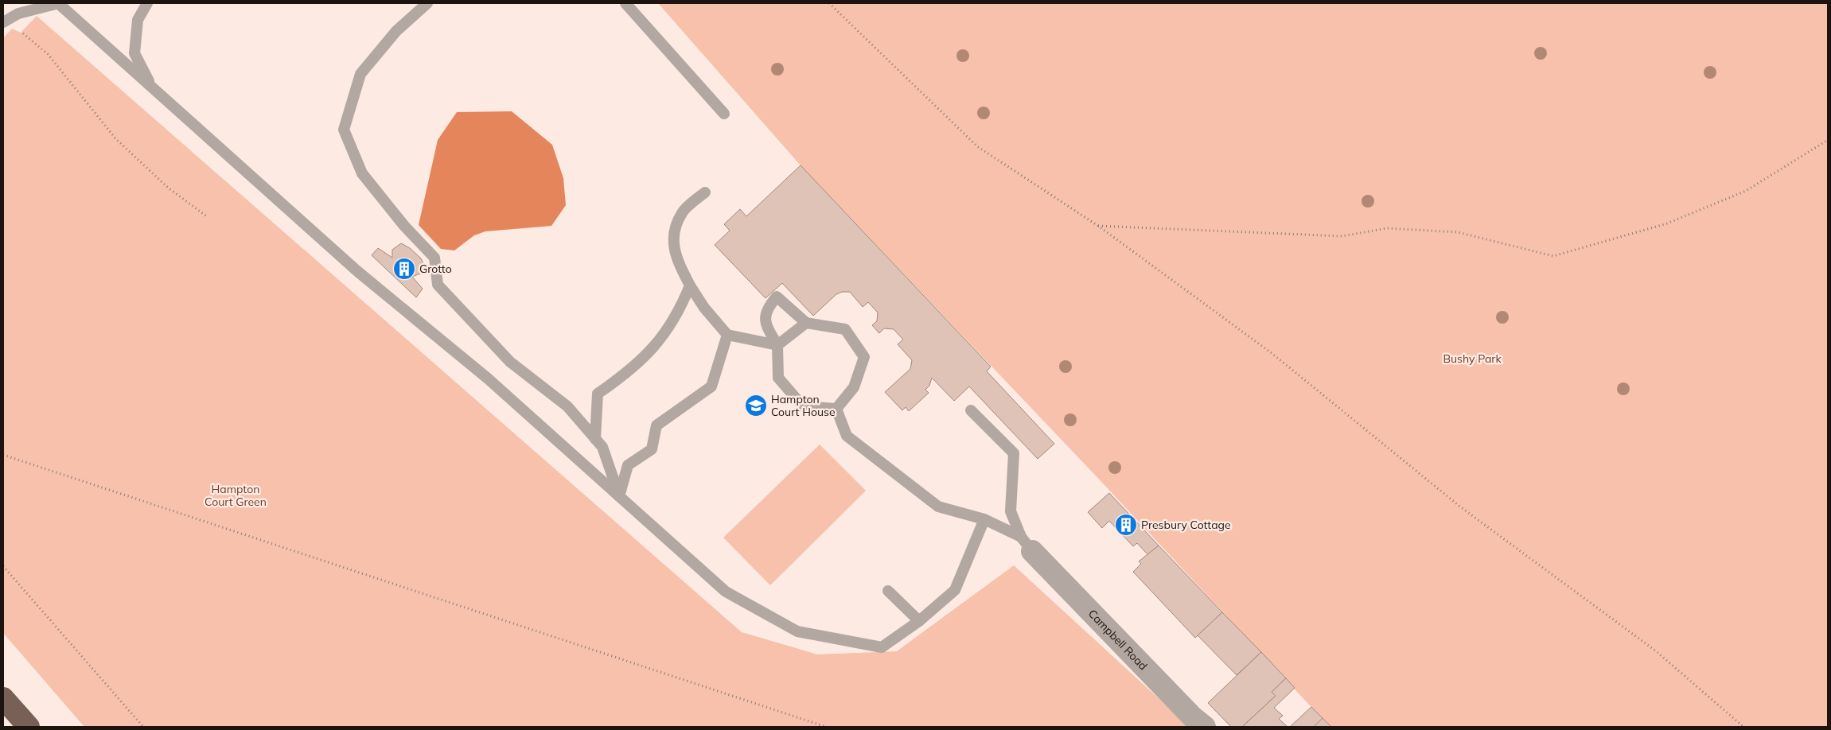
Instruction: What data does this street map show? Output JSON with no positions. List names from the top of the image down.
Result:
{
  "streets": {
    "street": ["Campbell Road"]
  },
  "parks": ["Bushy Park", "Hampton Court Green"],
  "places": {
    "building": ["Grotto", "Presbury Cottage"],
    "school or university": ["Hampton Court House"]
  }
}
